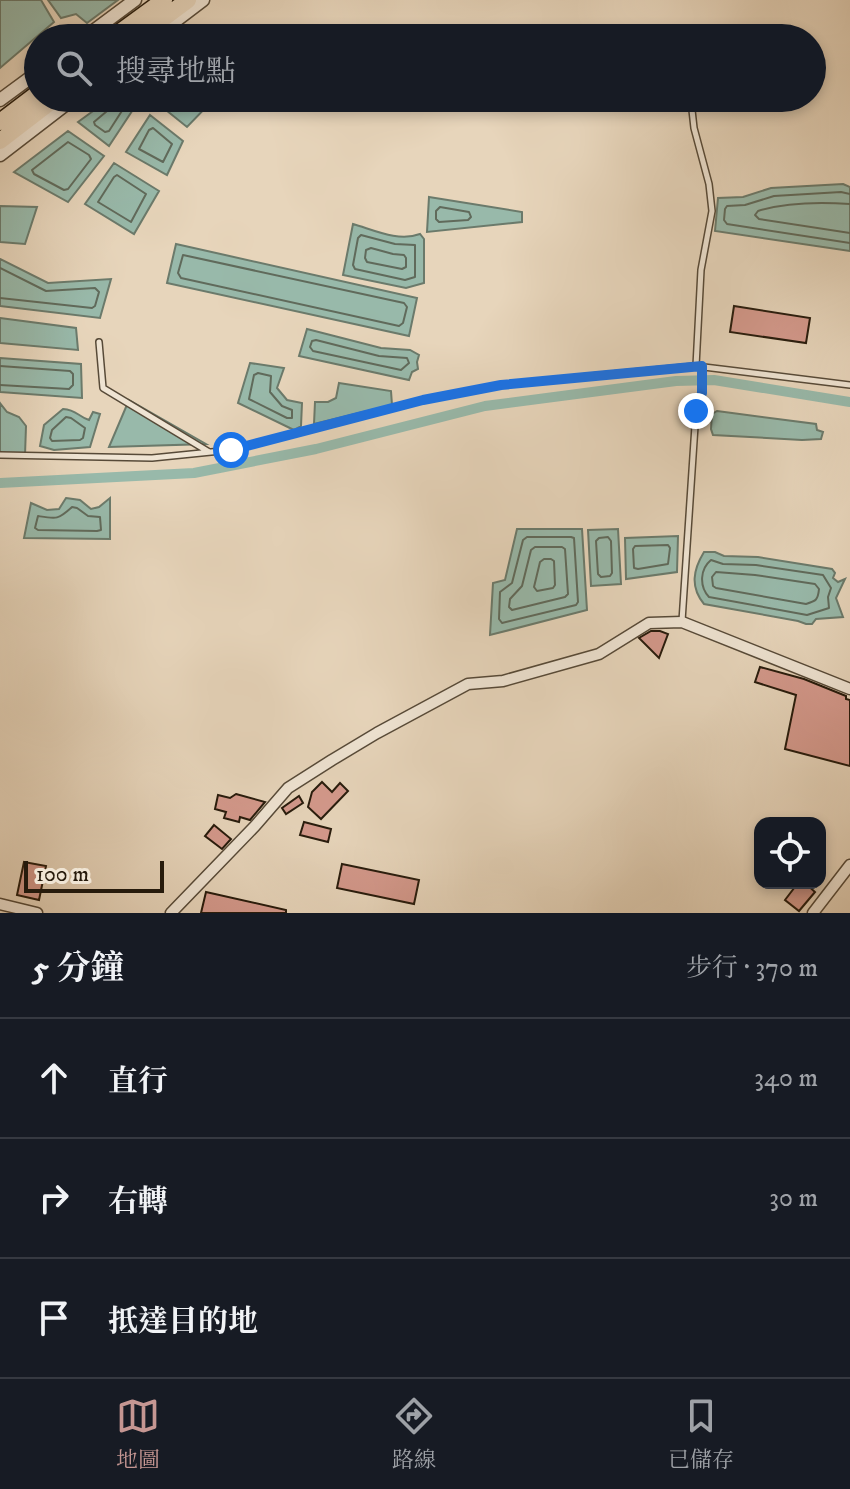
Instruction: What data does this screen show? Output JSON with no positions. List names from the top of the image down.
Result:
{
  "scale_bar": "100 m",
  "page": {
    "search": "搜尋地點",
    "scale": "100 m",
    "heading": ["5 分鐘", "步行 · 370 m"],
    "list": [
      ["直行", "340 m"],
      ["右轉", "30 m"],
      "抵達目的地"
    ],
    "nav": ["地圖", "路線", "已儲存"]
  }
}
